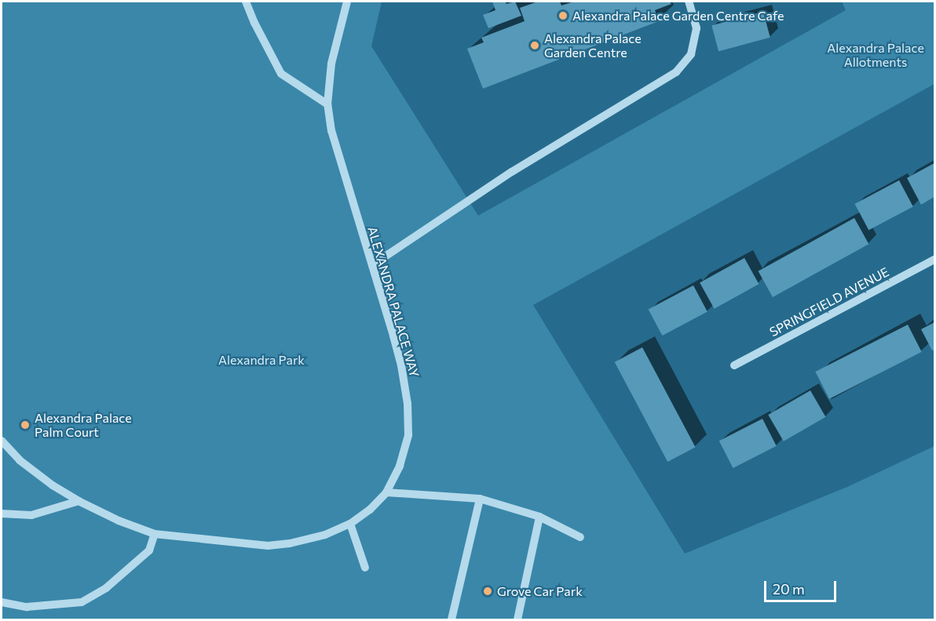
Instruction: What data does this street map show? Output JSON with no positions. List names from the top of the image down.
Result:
{
  "streets": {
    "street": ["ALEXANDRA PALACE WAY", "SPRINGFIELD AVENUE"]
  },
  "parks": ["Alexandra Palace Allotments", "Alexandra Park"],
  "places": [
    "Alexandra Palace Garden Centre Cafe",
    "Alexandra Palace Garden Centre",
    "Alexandra Palace Palm Court",
    "Grove Car Park"
  ],
  "scale_bar": "20 m"
}
